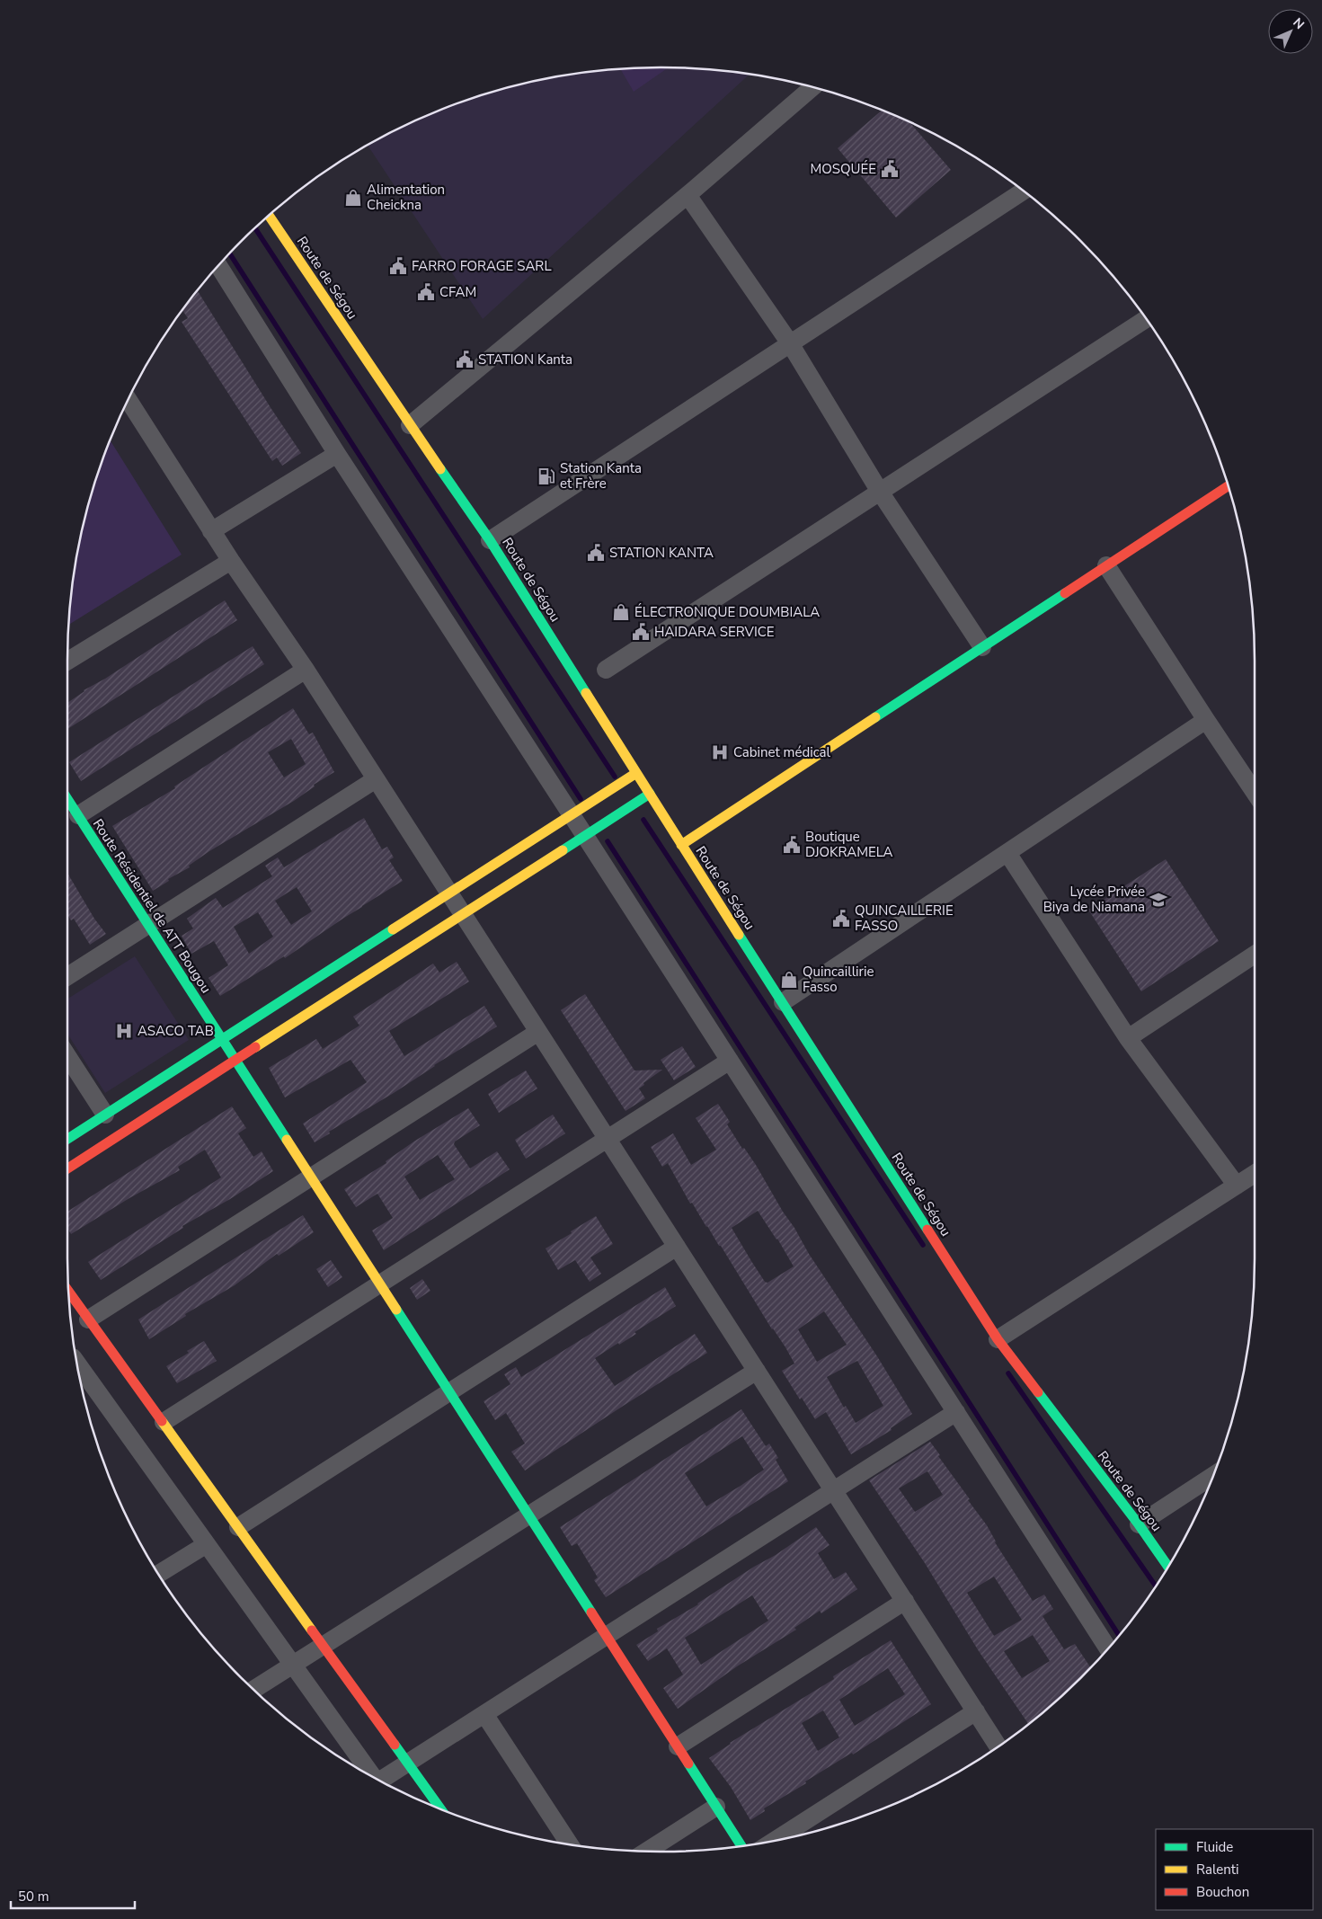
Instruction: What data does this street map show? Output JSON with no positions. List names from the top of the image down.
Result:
{
  "streets": {
    "main road": ["Route de Ségou", "Route Résidentiel de ATT Bougou"]
  },
  "places": {
    "public building": [
      "MOSQUÉE",
      "FARRO FORAGE SARL",
      "CFAM",
      "STATION Kanta",
      "STATION KANTA",
      "HAIDARA SERVICE",
      "Boutique DJOKRAMELA",
      "QUINCAILLERIE FASSO"
    ],
    "shop": ["Alimentation Cheickna", "ÉLECTRONIQUE DOUMBIALA", "Quincaillirie Fasso"],
    "fuel station": ["Station Kanta et Frère"],
    "hospital": ["Cabinet médical", "ASACO TAB"],
    "school or university": ["Lycée Privée Biya de Niamana"]
  },
  "legend": ["Fluide", "Ralenti", "Bouchon"],
  "scale_bar": "50 m",
  "north": "top right"
}
